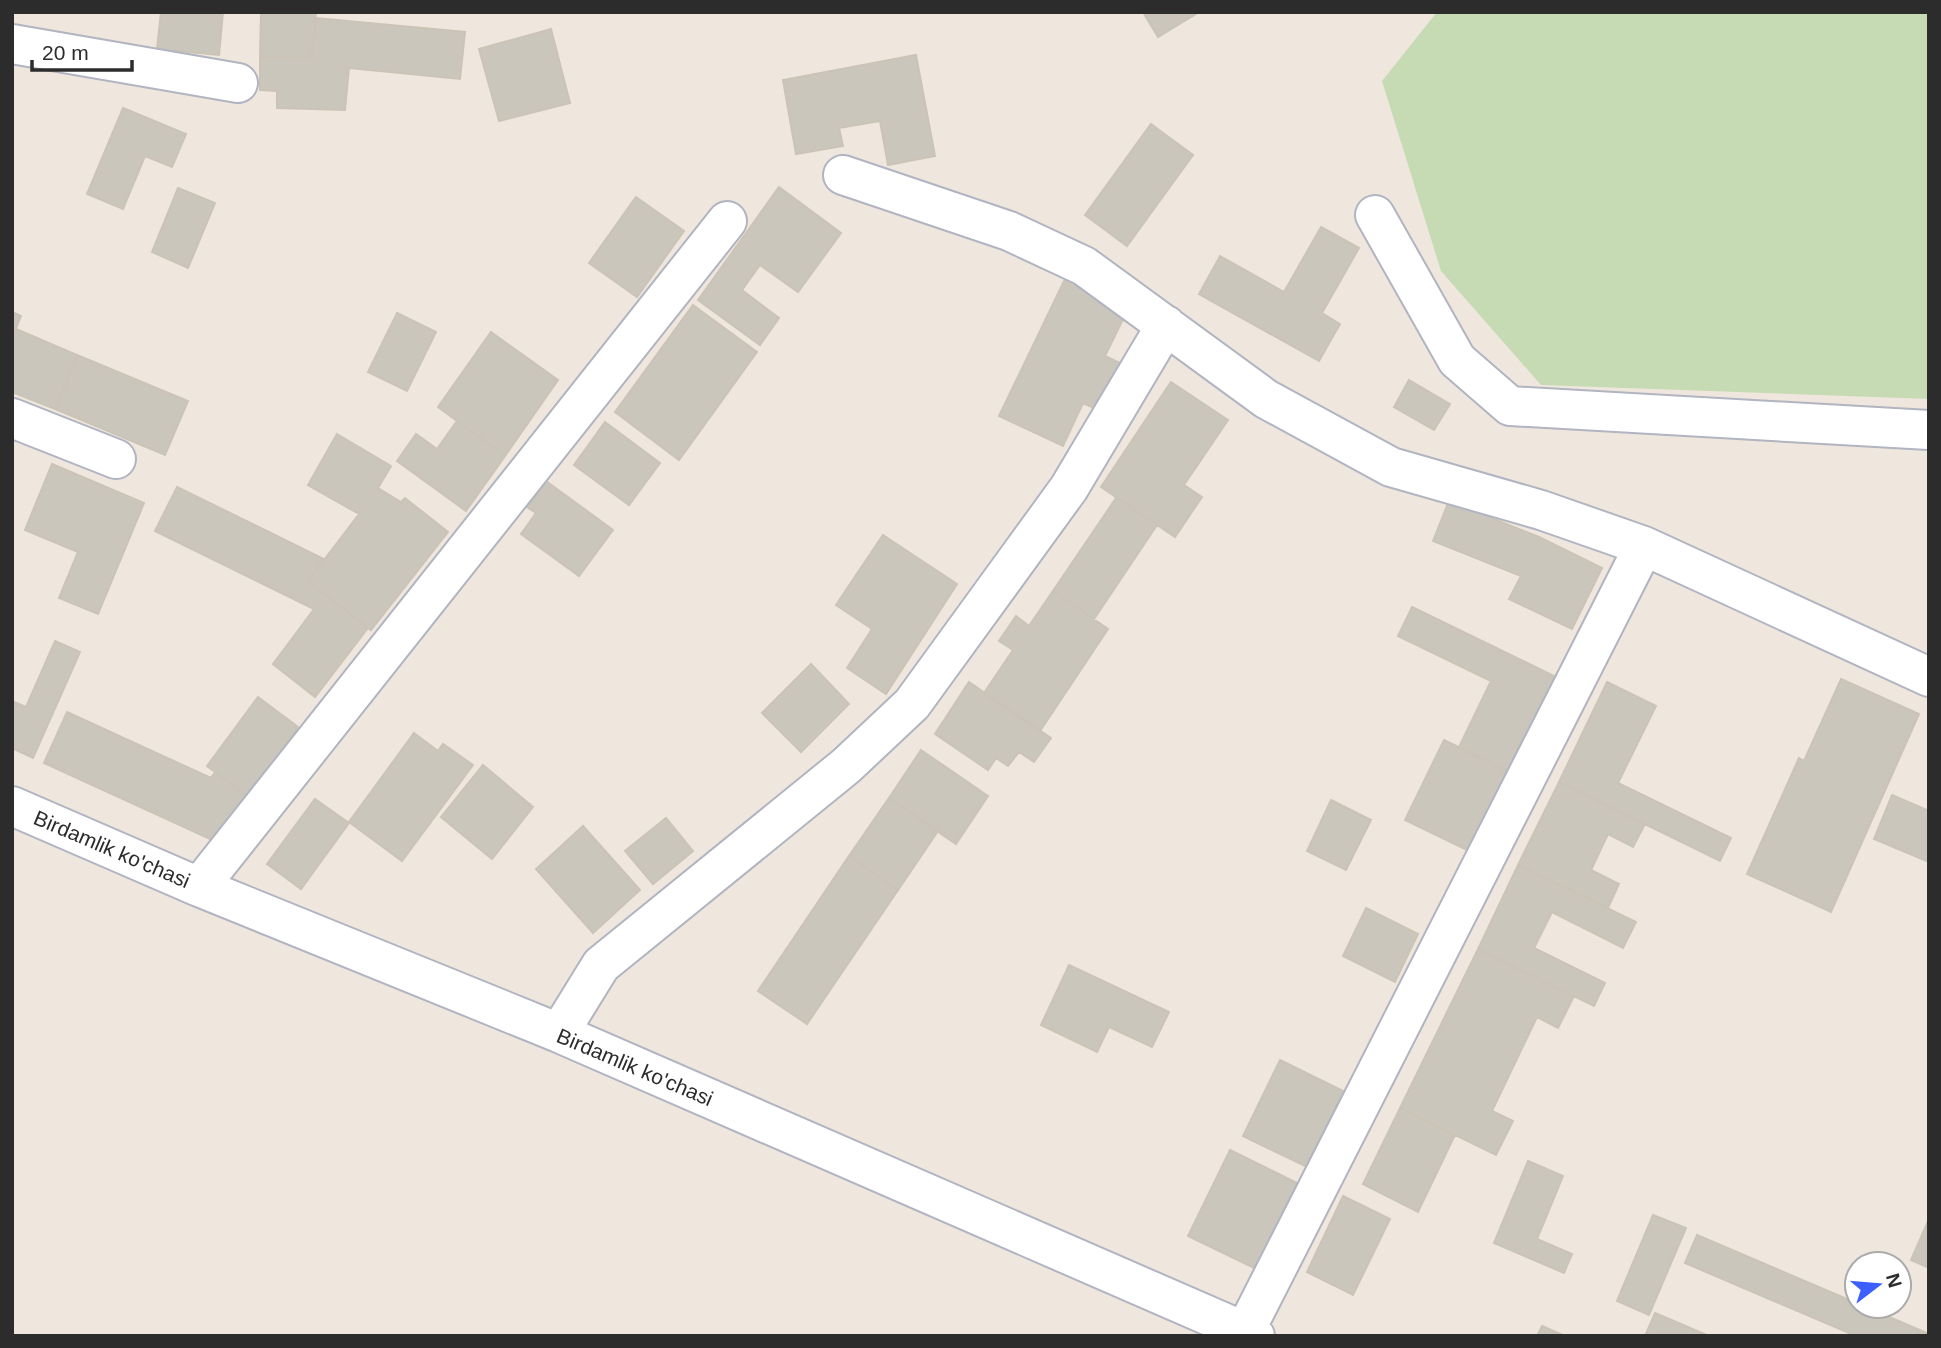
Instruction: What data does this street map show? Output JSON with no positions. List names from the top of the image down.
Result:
{
  "streets": {
    "street": ["Birdamlik ko'chasi"]
  },
  "scale_bar": "20 m",
  "north": "right"
}
